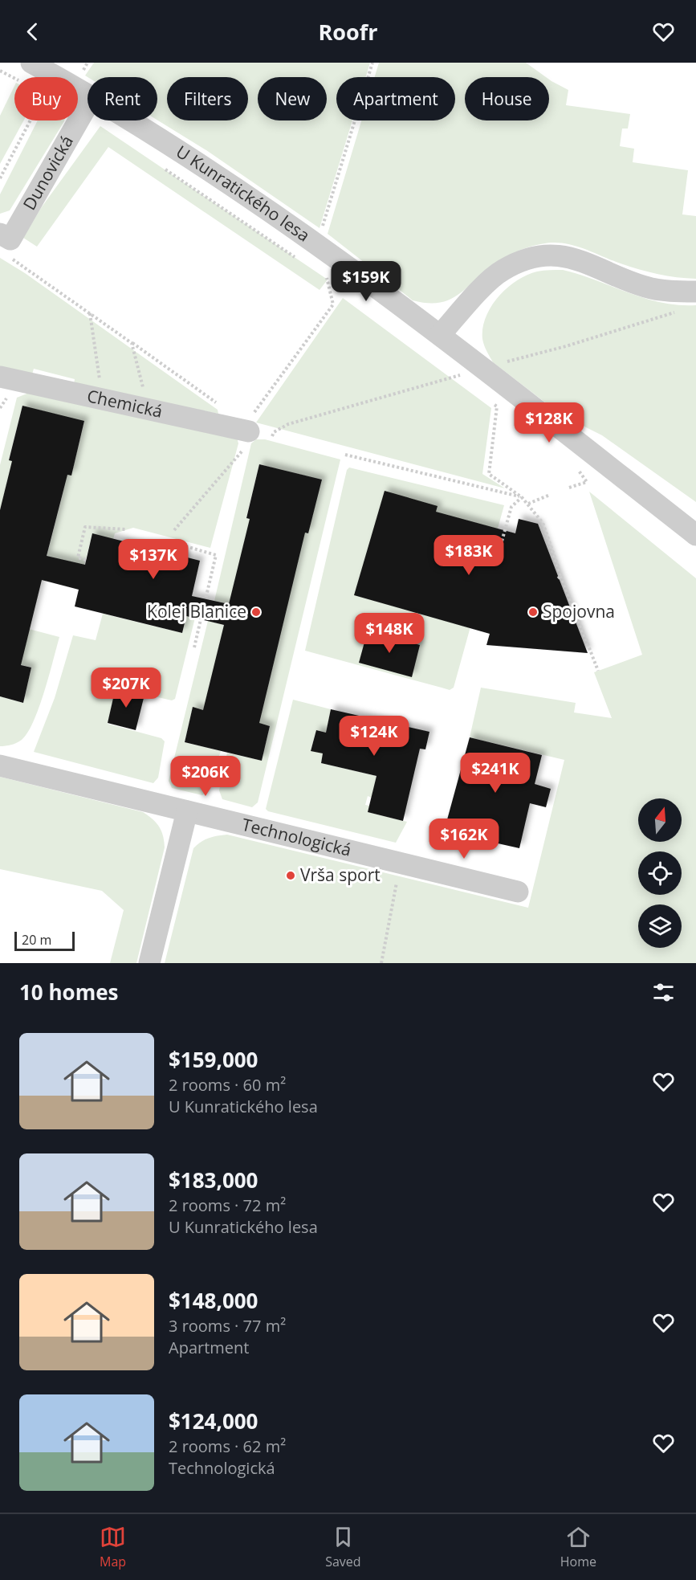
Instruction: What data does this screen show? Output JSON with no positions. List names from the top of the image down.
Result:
{
  "streets": {
    "street": [
      "Dunovická",
      "U Kunratického lesa",
      "Chemická",
      "Technologická"
    ]
  },
  "places": ["Kolej Blanice", "Spojovna", "Vrša sport"],
  "scale_bar": "20 m",
  "north": "top",
  "page": {
    "header": "Roofr",
    "chip": [
      "Buy",
      "Rent",
      "Filters",
      "New",
      "Apartment",
      "House"
    ],
    "price": [
      "$159K",
      "$128K",
      "$183K",
      "$137K",
      "$148K",
      "$207K",
      "$124K",
      "$241K",
      "$206K",
      "$162K"
    ],
    "scale": "20 m",
    "heading": "10 homes",
    "list": [
      {
        "name": "$159,000",
        "note": "2 rooms · 60 m² · U Kunratického lesa"
      },
      {
        "name": "$183,000",
        "note": "2 rooms · 72 m² · U Kunratického lesa"
      },
      {
        "name": "$148,000",
        "note": "3 rooms · 77 m² · Apartment"
      },
      {
        "name": "$124,000",
        "note": "2 rooms · 62 m² · Technologická"
      }
    ],
    "tabs": ["Map", "Saved", "Home"]
  }
}
